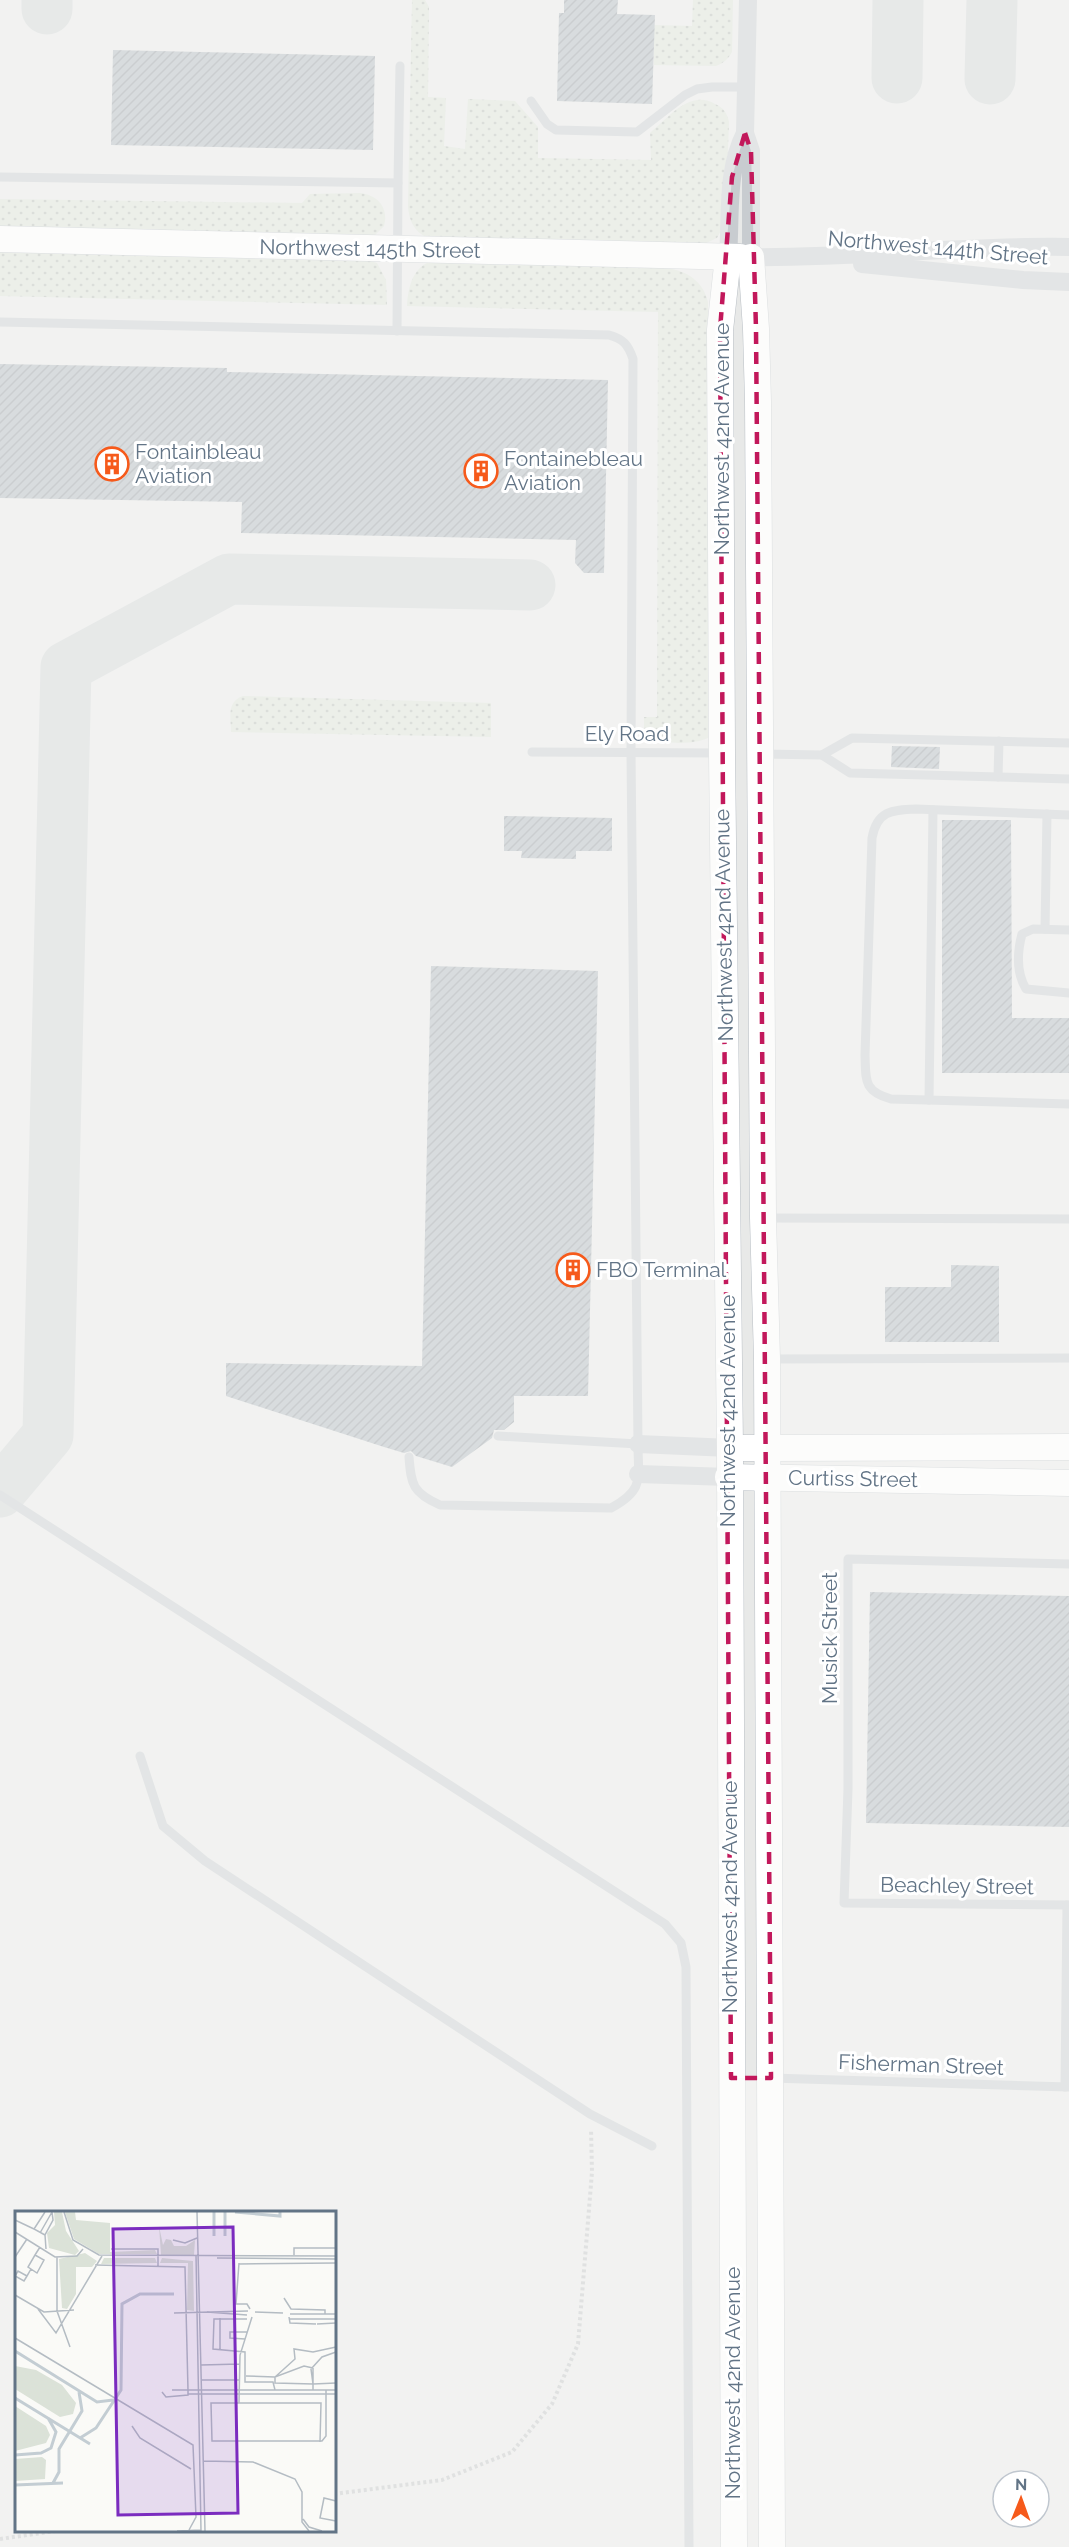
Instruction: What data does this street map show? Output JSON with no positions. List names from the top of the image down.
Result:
{
  "streets": {
    "street": [
      "Northwest 144th Street",
      "Northwest 145th Street",
      "Northwest 42nd Avenue",
      "Curtiss Street"
    ],
    "lane": [
      "Ely Road",
      "Musick Street",
      "Beachley Street",
      "Fisherman Street"
    ]
  },
  "crossings": [
    ["Northwest 144th Street", "Northwest 145th Street"],
    ["Northwest 144th Street", "Northwest 42nd Avenue"],
    ["Northwest 145th Street", "Northwest 42nd Avenue"],
    ["Northwest 42nd Avenue", "Ely Road"],
    ["Northwest 42nd Avenue", "Curtiss Street"],
    ["Northwest 42nd Avenue", "Fisherman Street"],
    ["Musick Street", "Beachley Street"]
  ],
  "places": {
    "building": ["Fontainbleau Aviation", "Fontainebleau Aviation", "FBO Terminal"]
  },
  "north": "top"
}
